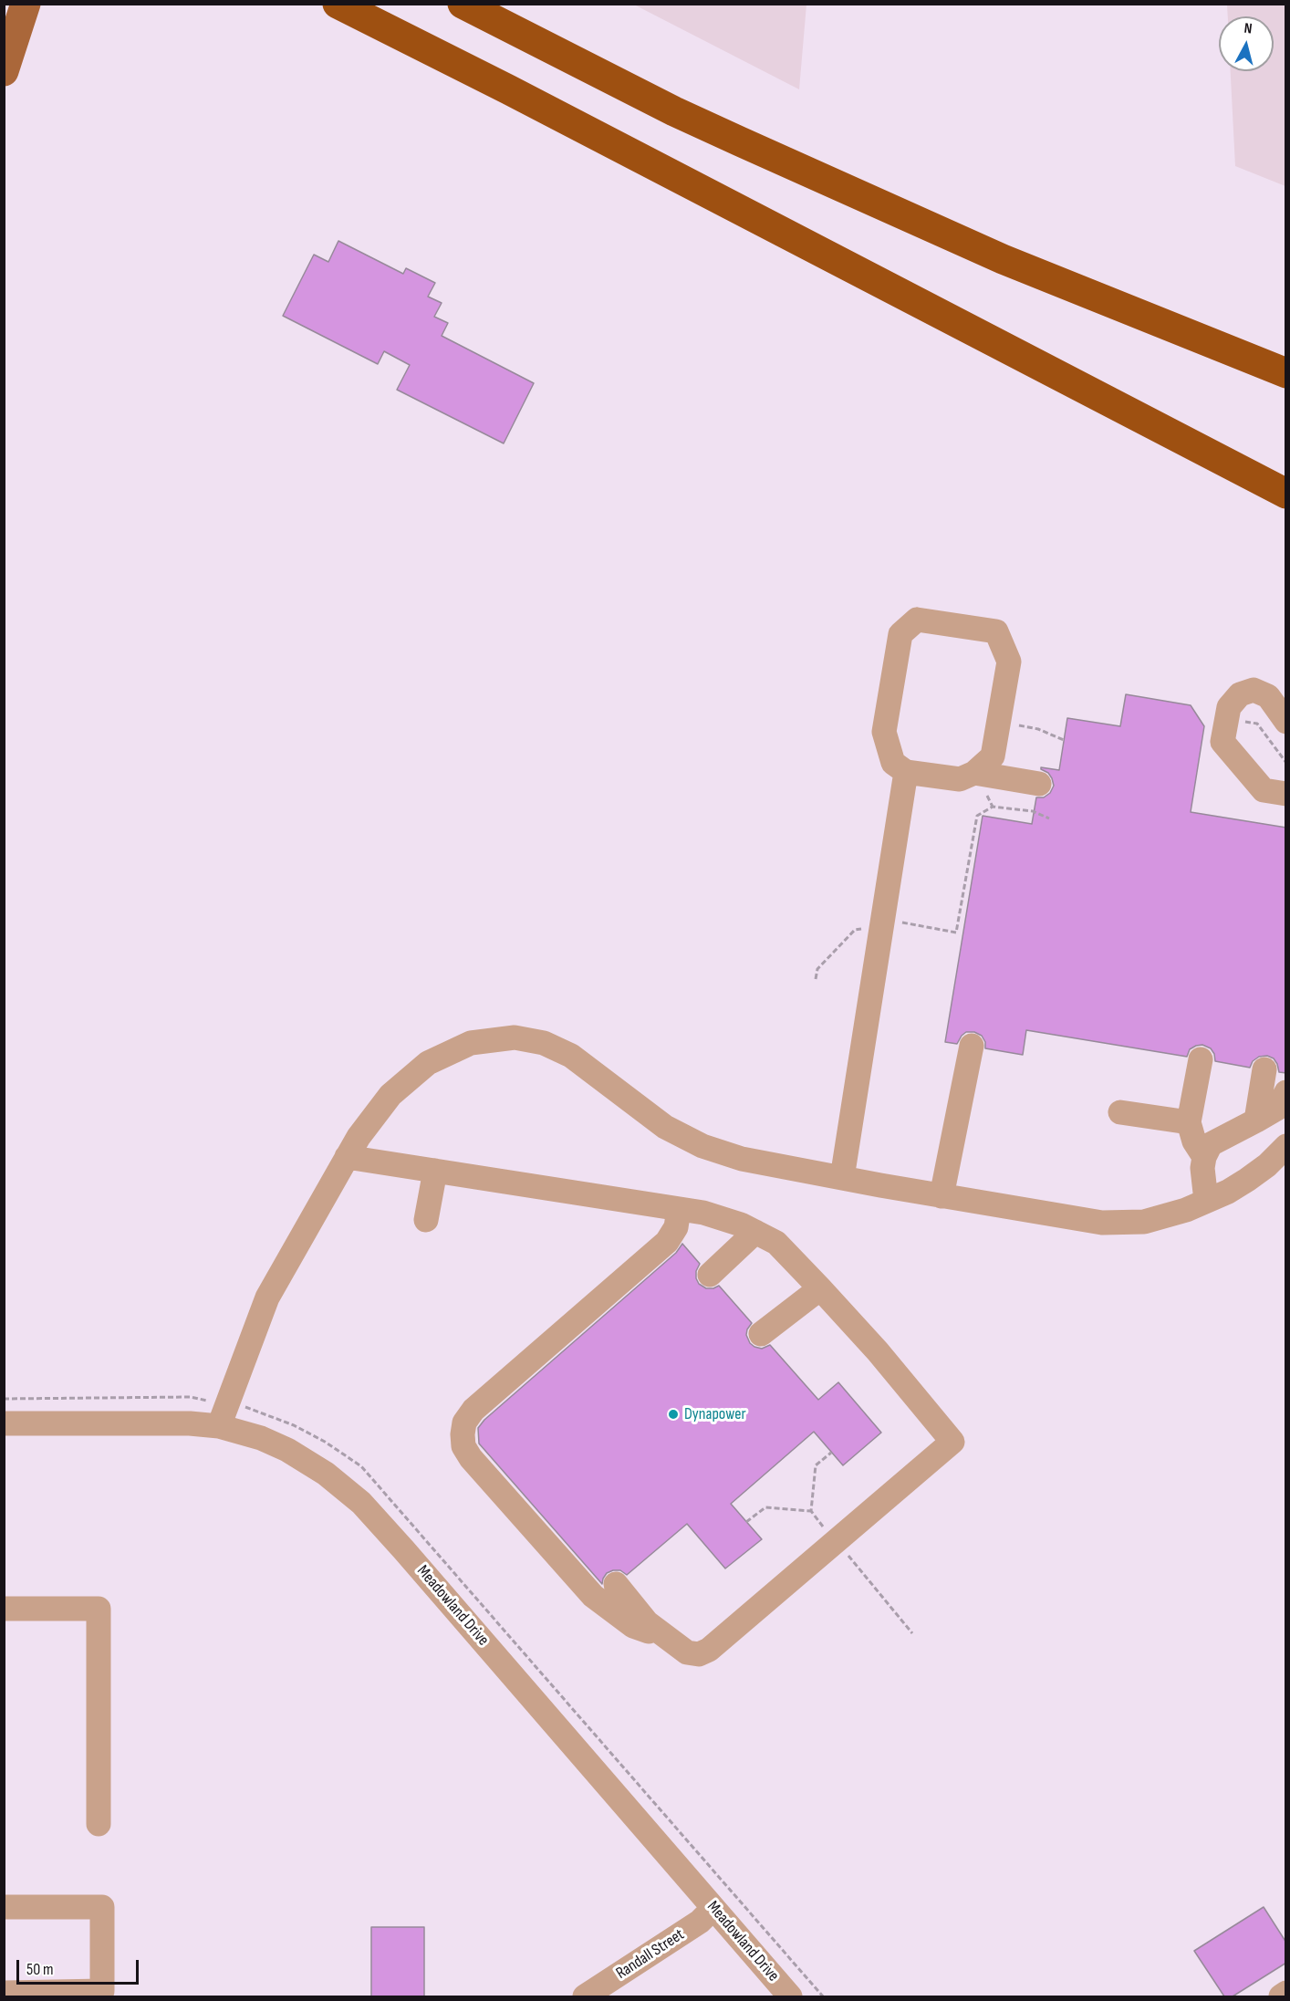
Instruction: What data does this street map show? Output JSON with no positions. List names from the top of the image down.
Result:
{
  "streets": {
    "street": ["Meadowland Drive", "Randall Street"]
  },
  "crossings": [
    ["Meadowland Drive", "Randall Street"]
  ],
  "places": ["Dynapower"],
  "scale_bar": "50 m",
  "north": "top"
}
